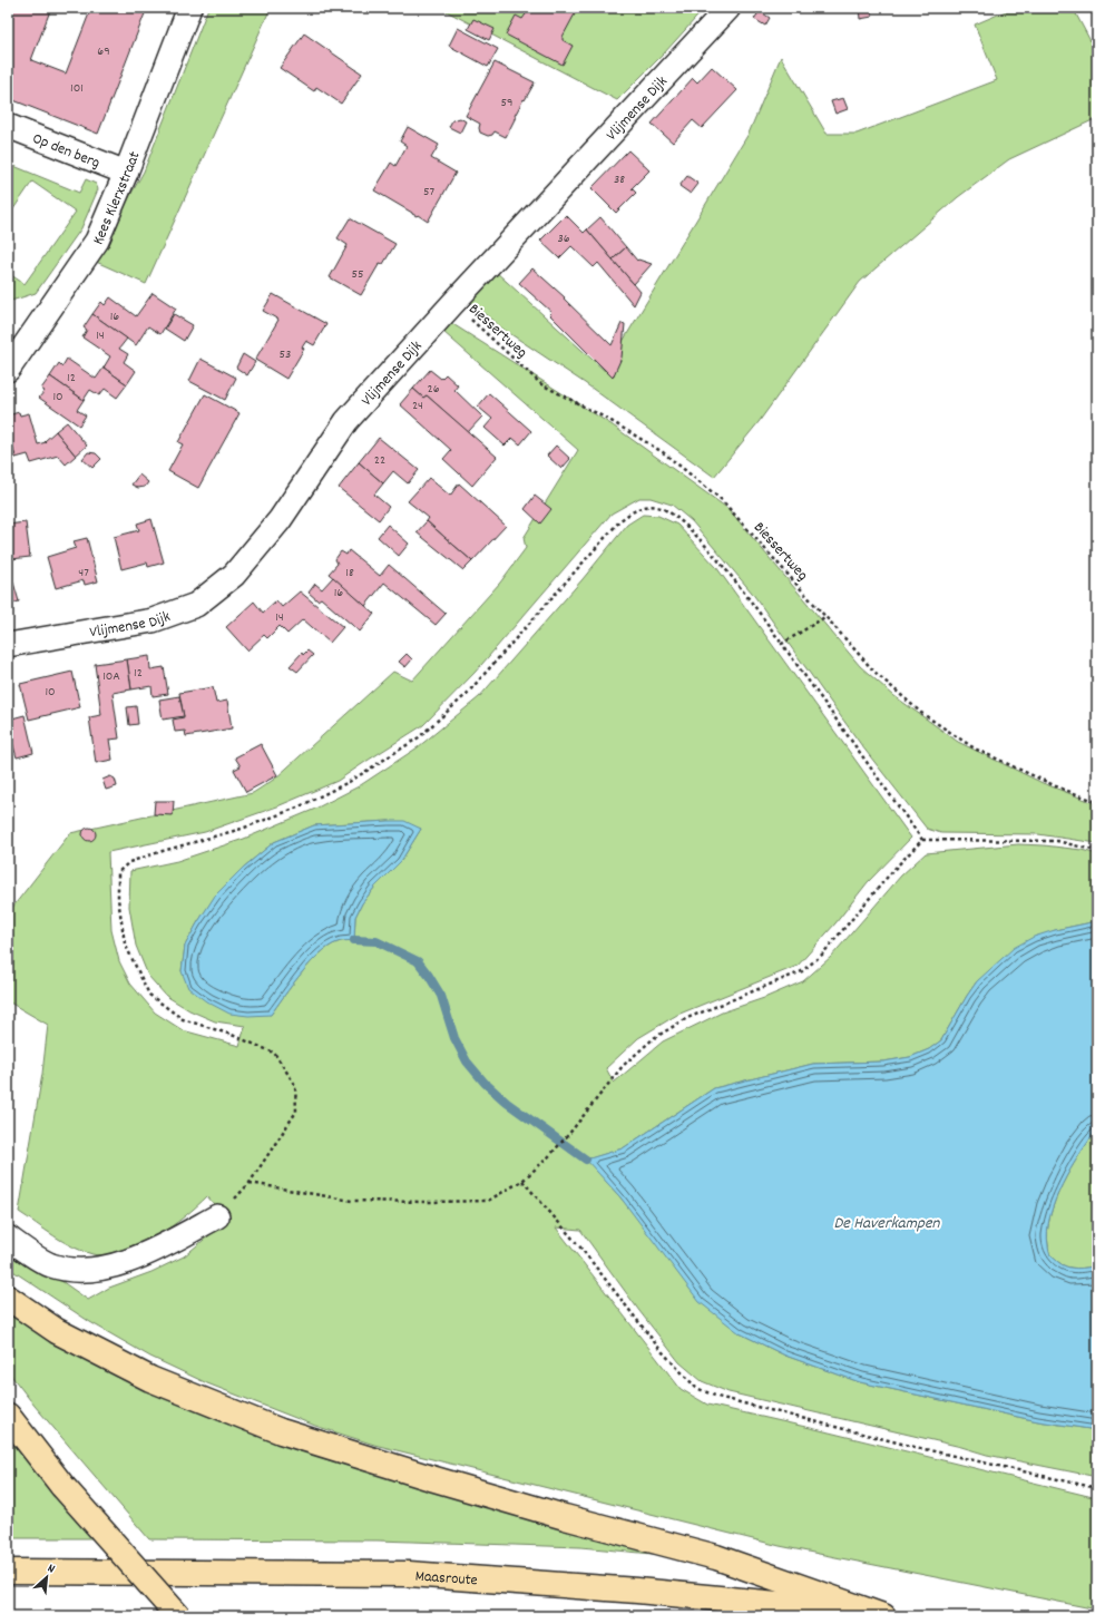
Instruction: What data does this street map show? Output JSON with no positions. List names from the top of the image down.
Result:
{
  "streets": {
    "highway": ["Maasroute"],
    "street": ["Vlijmense Dijk", "Op den berg", "Kees Klerxstraat"],
    "path": ["Biessertweg"]
  },
  "crossings": [
    ["Vlijmense Dijk", "Biessertweg"],
    ["Op den berg", "Kees Klerxstraat"]
  ],
  "water": ["De Haverkampen"],
  "house_numbers": [
    "69",
    "101",
    "59",
    "38",
    "57",
    "36",
    "55",
    "16",
    "14",
    "53",
    "12",
    "26",
    "10",
    "24",
    "22",
    "47",
    "18",
    "16",
    "14",
    "12",
    "10A",
    "10"
  ],
  "north": "top right"
}
